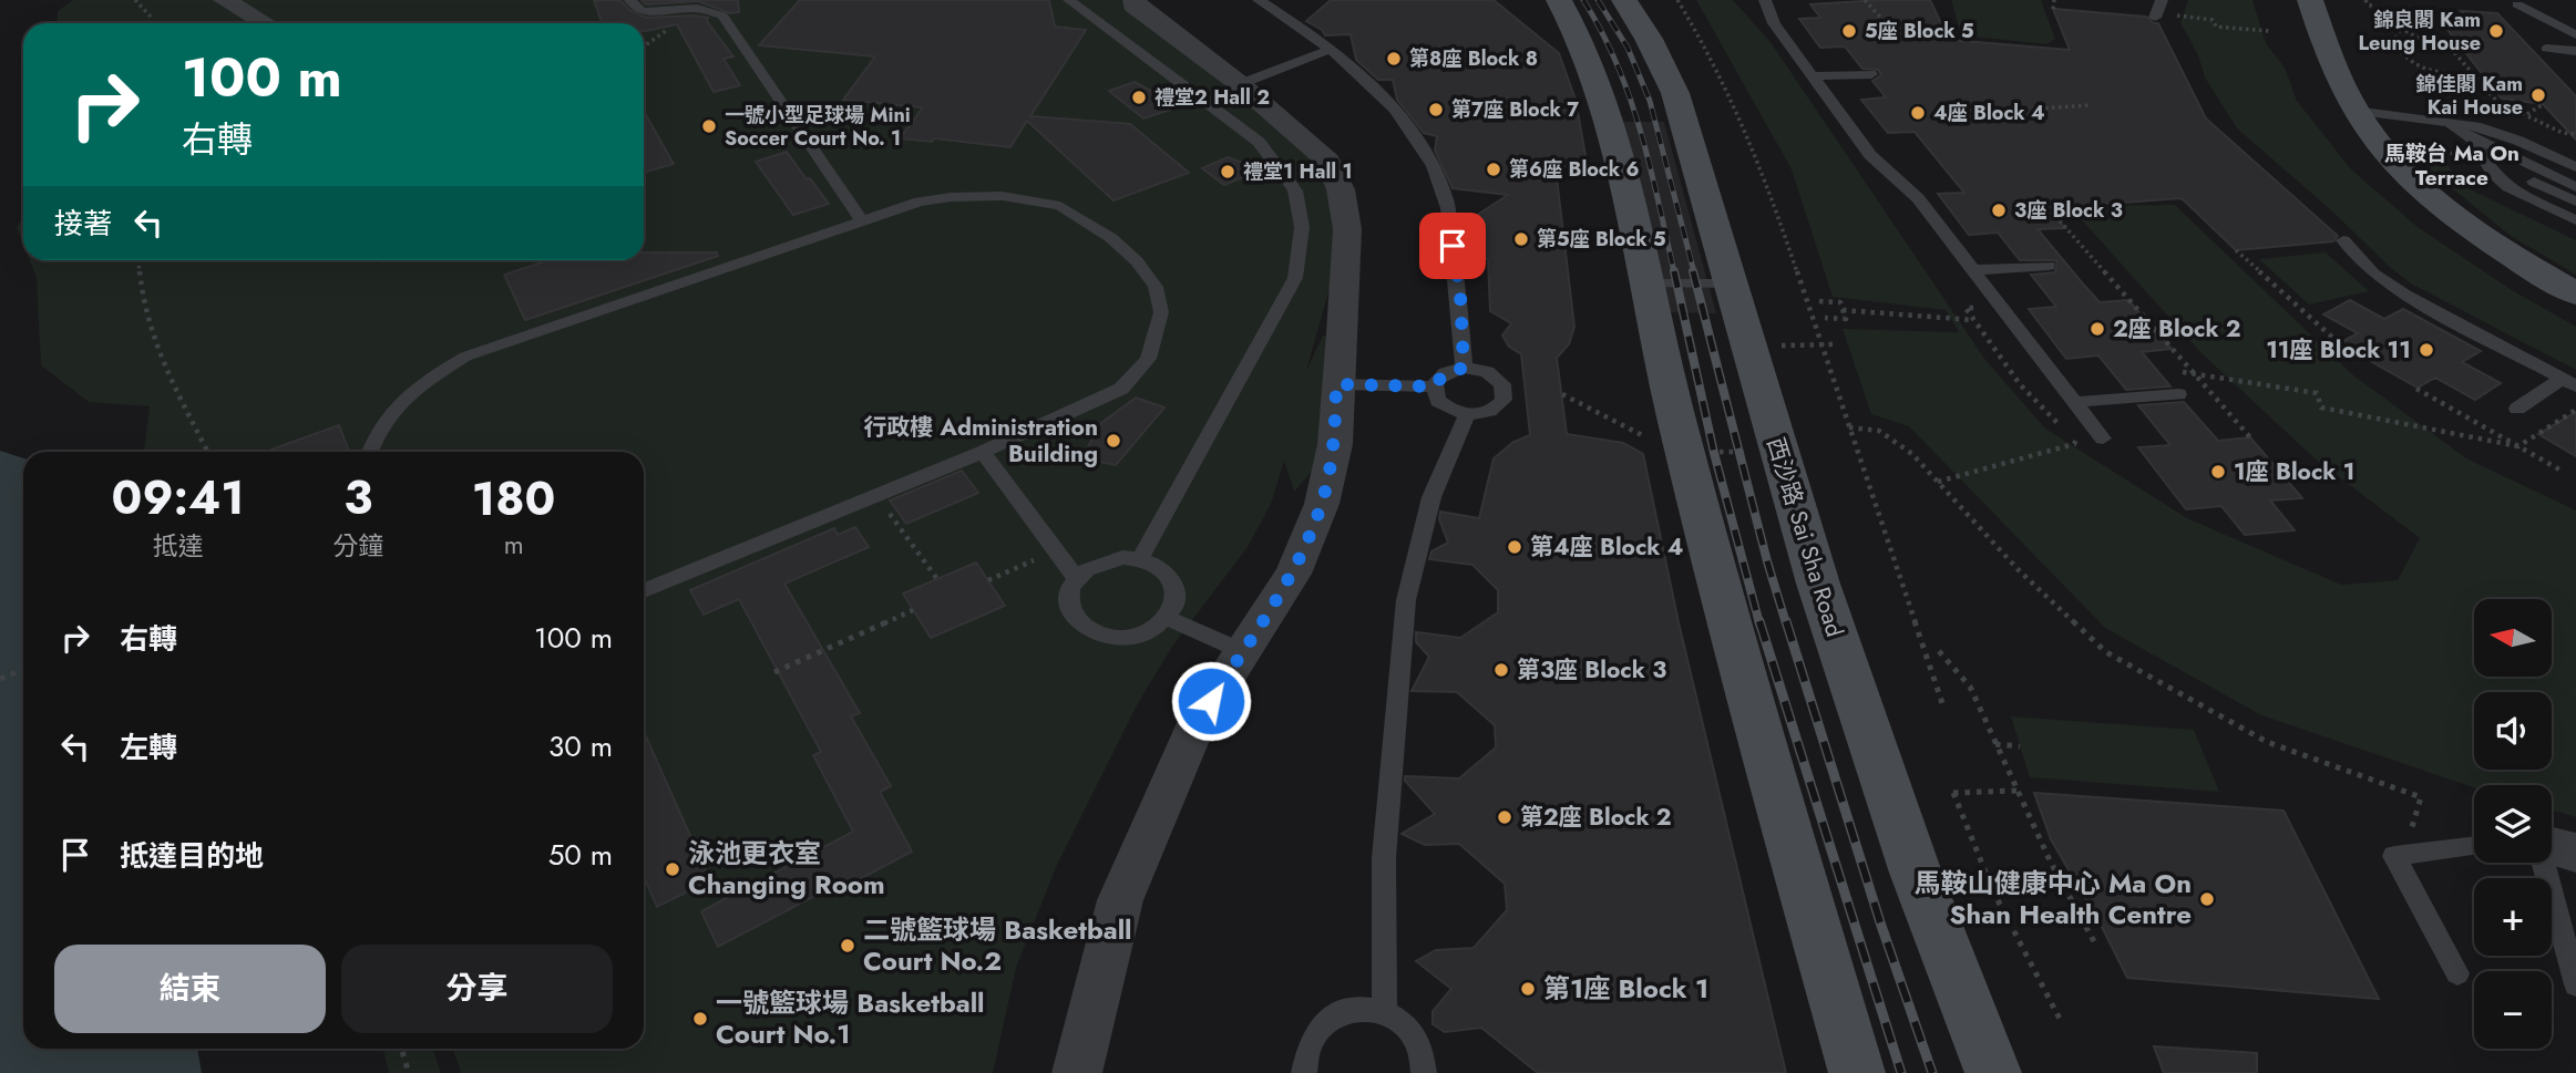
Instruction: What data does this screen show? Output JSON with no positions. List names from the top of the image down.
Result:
{
  "streets": {
    "main road": ["西沙路 Sai Sha Road"]
  },
  "districts": ["馬鞍台 Ma On Terrace"],
  "places": [
    "5座 Block 5",
    "錦良閣 Kam Leung House",
    "第8座 Block 8",
    "錦佳閣 Kam Kai House",
    "禮堂2 Hall 2",
    "第7座 Block 7",
    "4座 Block 4",
    "一號小型足球場 Mini Soccer Court No. 1",
    "第6座 Block 6",
    "禮堂1 Hall 1",
    "3座 Block 3",
    "第5座 Block 5",
    "2座 Block 2",
    "11座 Block 11",
    "行政樓 Administration Building",
    "1座 Block 1",
    "第4座 Block 4",
    "第3座 Block 3",
    "第2座 Block 2",
    "泳池更衣室 Changing Room",
    "馬鞍山健康中心 Ma On Shan Health Centre",
    "二號籃球場 Basketball Court No.2",
    "第1座 Block 1",
    "一號籃球場 Basketball Court No.1"
  ],
  "north": "left",
  "page": {
    "turn": ["100 m", "右轉"],
    "then": "接著",
    "eta": [
      "09:41",
      "抵達",
      "3",
      "分鐘",
      "180",
      "m"
    ],
    "list": [
      {
        "name": "右轉",
        "value": "100 m"
      },
      {
        "name": "左轉",
        "value": "30 m"
      },
      {
        "name": "抵達目的地",
        "value": "50 m"
      }
    ],
    "map_buttons": ["+", "−"],
    "buttons": ["結束", "分享"]
  }
}
